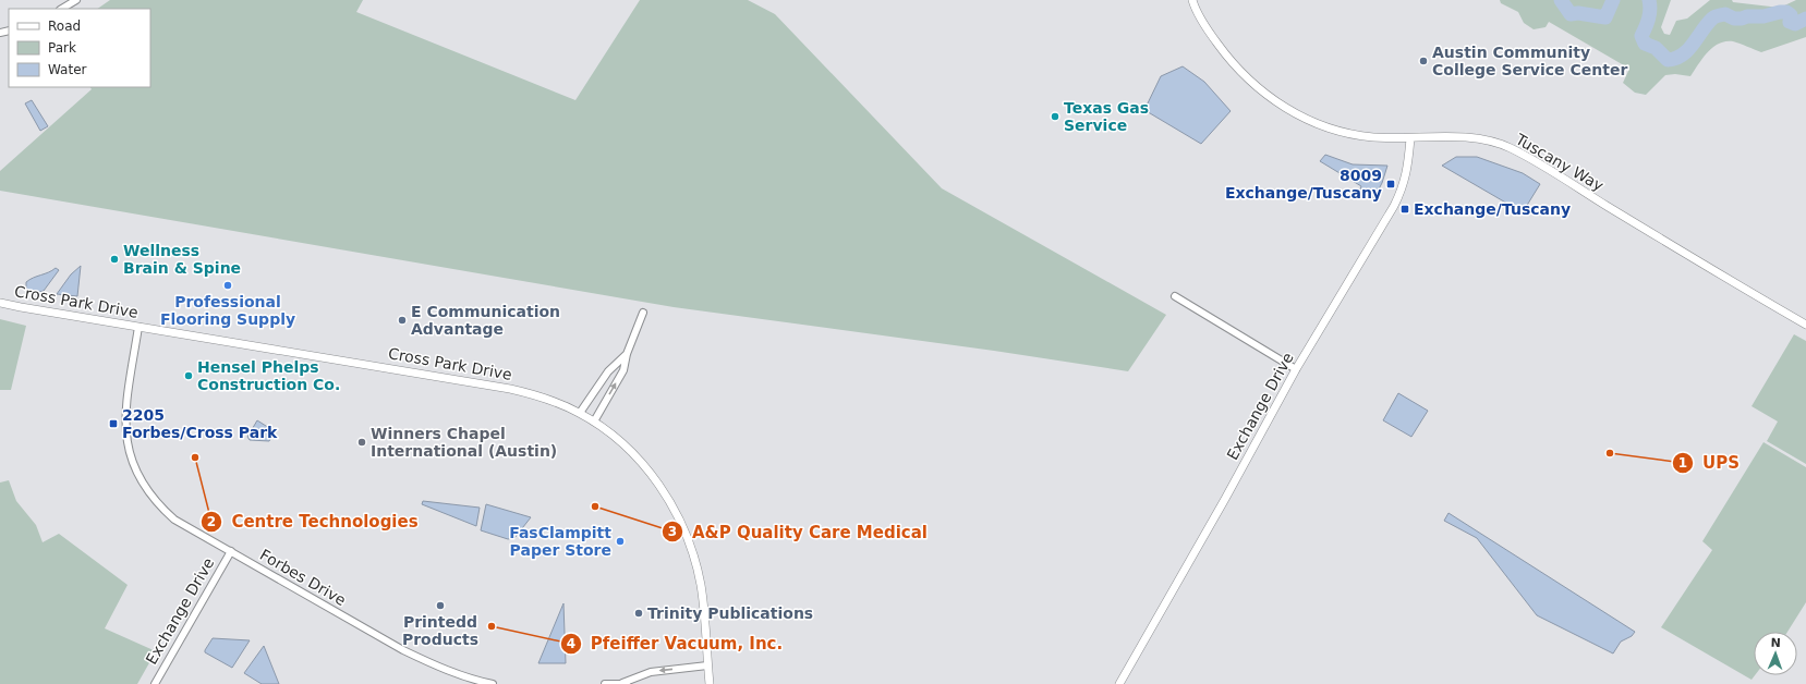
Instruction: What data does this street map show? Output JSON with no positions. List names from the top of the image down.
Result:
{
  "streets": {
    "street": [
      "Tuscany Way",
      "Cross Park Drive",
      "Exchange Drive",
      "Forbes Drive"
    ]
  },
  "crossings": [
    ["Tuscany Way", "Exchange Drive"],
    ["Cross Park Drive", "Forbes Drive"],
    ["Exchange Drive", "Forbes Drive"]
  ],
  "places": {
    "other": [
      "Austin Community College Service Center",
      "Texas Gas Service",
      "Wellness Brain & Spine",
      "Professional Flooring Supply",
      "E Communication Advantage",
      "Hensel Phelps Construction Co.",
      "Winners Chapel International (Austin)",
      "UPS",
      "Centre Technologies",
      "A&P Quality Care Medical",
      "FasClampitt Paper Store",
      "Printedd Products",
      "Trinity Publications",
      "Pfeiffer Vacuum, Inc."
    ],
    "transit": ["8009 Exchange/Tuscany", "Exchange/Tuscany", "2205 Forbes/Cross Park"]
  },
  "legend": ["Road", "Park", "Water"],
  "north": "top"
}
